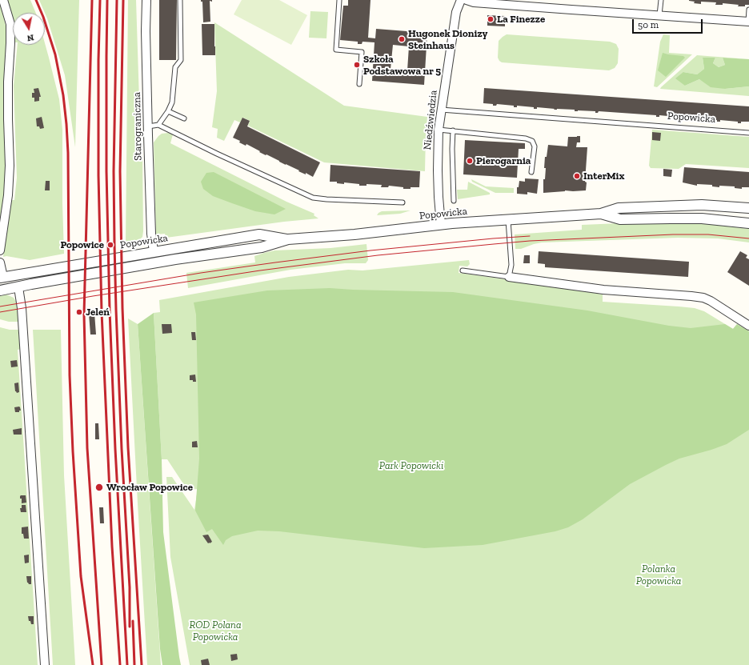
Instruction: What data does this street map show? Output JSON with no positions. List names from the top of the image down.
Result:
{
  "streets": {
    "street": ["Popowicka", "Niedźwiedzia", "Starograniczna"]
  },
  "crossings": [
    ["Popowicka", "Niedźwiedzia"],
    ["Popowicka", "Starograniczna"]
  ],
  "parks": ["Park Popowicki", "Polanka Popowicka", "ROD Polana Popowicka"],
  "places": [
    "La Finezze",
    "Hugonek Dionizy Steinhaus",
    "Szkoła Podstawowa nr 5",
    "Pierogarnia",
    "InterMix",
    "Popowice",
    "Jeleń",
    "Wrocław Popowice"
  ],
  "scale_bar": "50 m",
  "north": "bottom"
}
